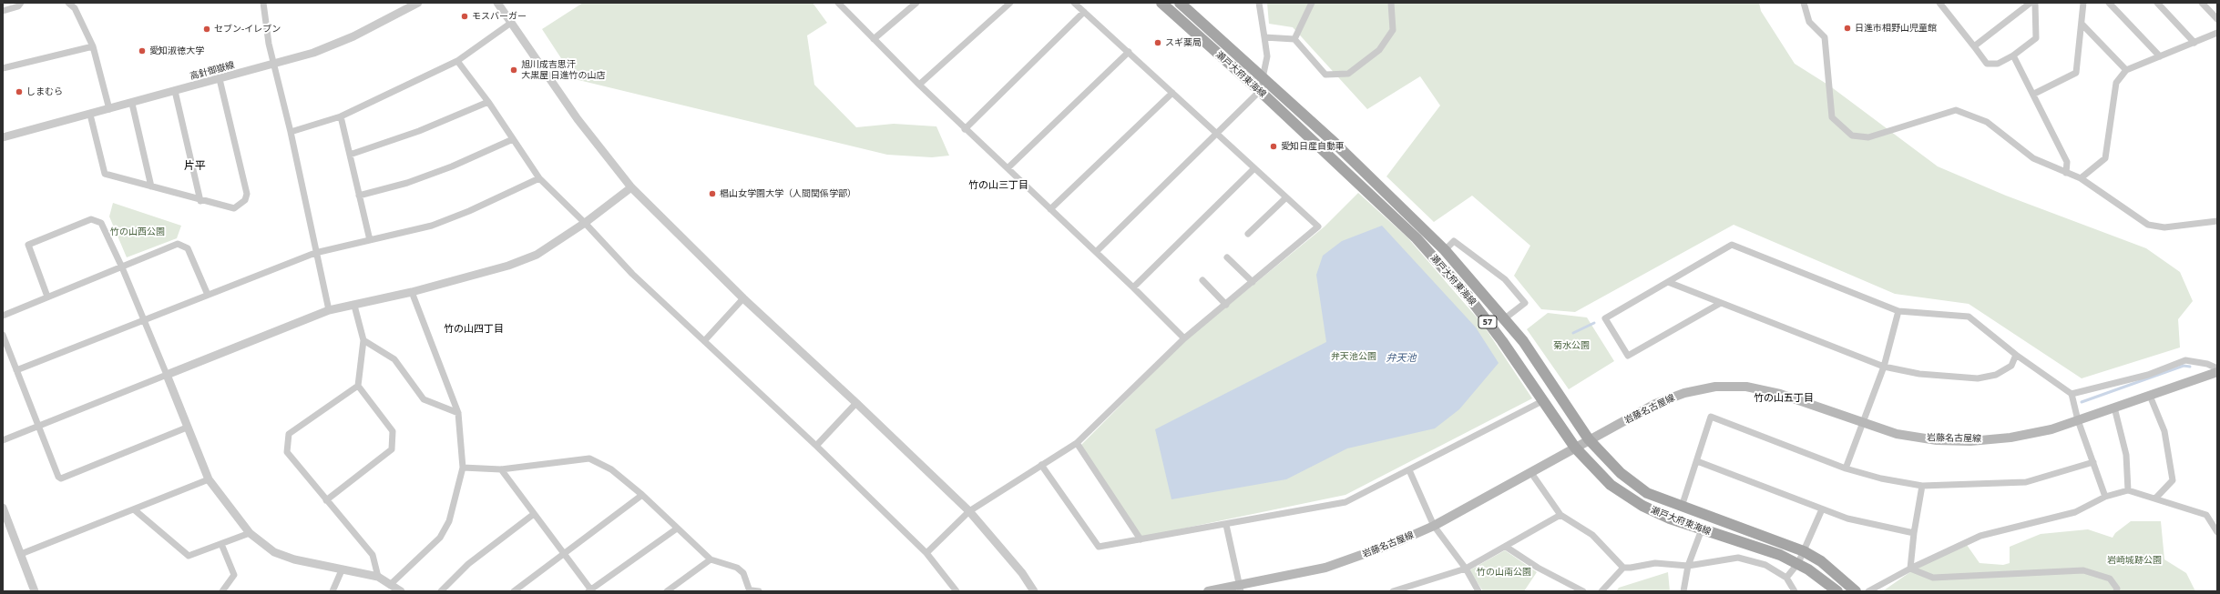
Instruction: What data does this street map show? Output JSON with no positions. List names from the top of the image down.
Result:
{
  "streets": {
    "main road": ["瀬戸大府東海線", "57", "岩藤名古屋線"],
    "street": ["高針御嶽線"]
  },
  "crossings": [
    ["瀬戸大府東海線", "岩藤名古屋線"]
  ],
  "districts": [
    "片平",
    "竹の山三丁目",
    "竹の山四丁目",
    "竹の山五丁目"
  ],
  "water": ["弁天池"],
  "parks": [
    "竹の山西公園",
    "菊水公園",
    "弁天池公園",
    "岩崎城跡公園",
    "竹の山南公園"
  ],
  "places": [
    "モスバーガー",
    "日進市相野山児童館",
    "セブン-イレブン",
    "スギ薬局",
    "愛知淑徳大学",
    "旭川成吉思汗 大黒屋 日進竹の山店",
    "しまむら",
    "愛知日産自動車",
    "椙山女学園大学（人間関係学部）"
  ]
}
